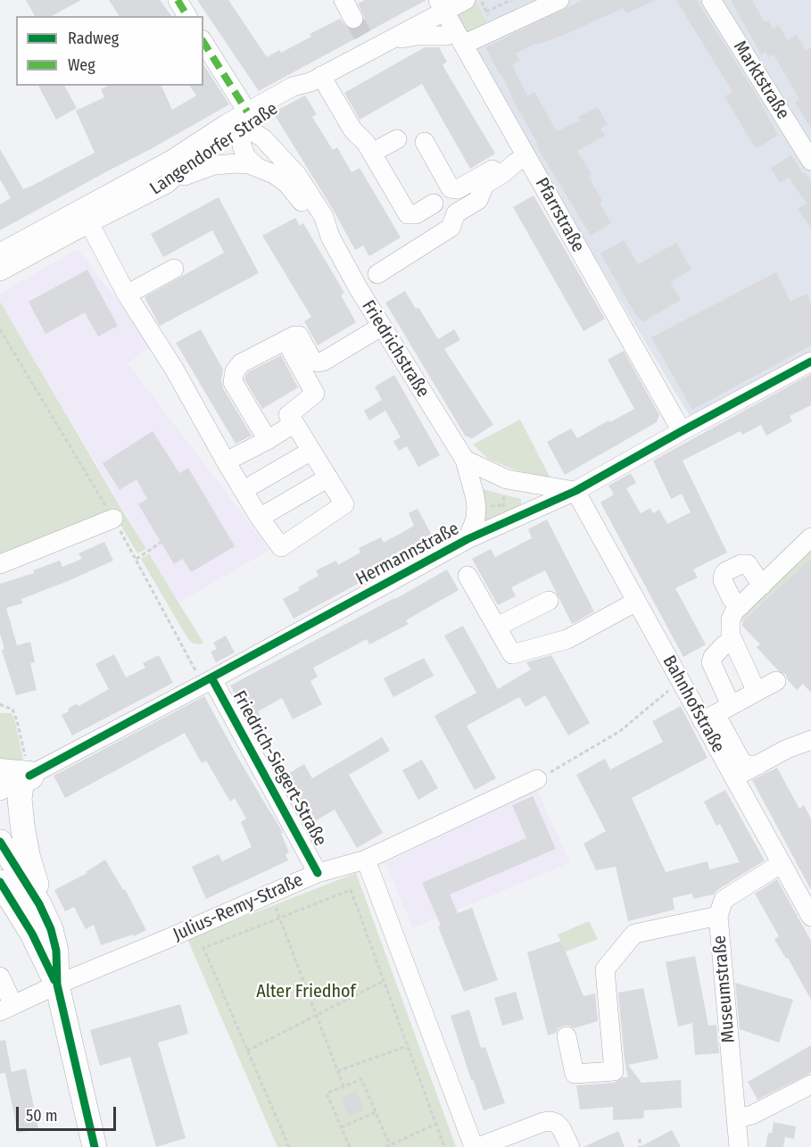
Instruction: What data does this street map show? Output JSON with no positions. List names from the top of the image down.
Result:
{
  "streets": {
    "street": [
      "Marktstraße",
      "Langendorfer Straße",
      "Pfarrstraße",
      "Friedrichstraße",
      "Hermannstraße",
      "Bahnhofstraße",
      "Friedrich-Siegert-Straße",
      "Julius-Remy-Straße",
      "Museumstraße"
    ]
  },
  "crossings": [
    ["Langendorfer Straße", "Pfarrstraße"],
    ["Langendorfer Straße", "Friedrichstraße"],
    ["Pfarrstraße", "Hermannstraße"],
    ["Friedrichstraße", "Hermannstraße"],
    ["Hermannstraße", "Bahnhofstraße"],
    ["Hermannstraße", "Friedrich-Siegert-Straße"],
    ["Bahnhofstraße", "Museumstraße"],
    ["Friedrich-Siegert-Straße", "Julius-Remy-Straße"]
  ],
  "parks": ["Alter Friedhof"],
  "legend": ["Radweg", "Weg"],
  "scale_bar": "50 m"
}
